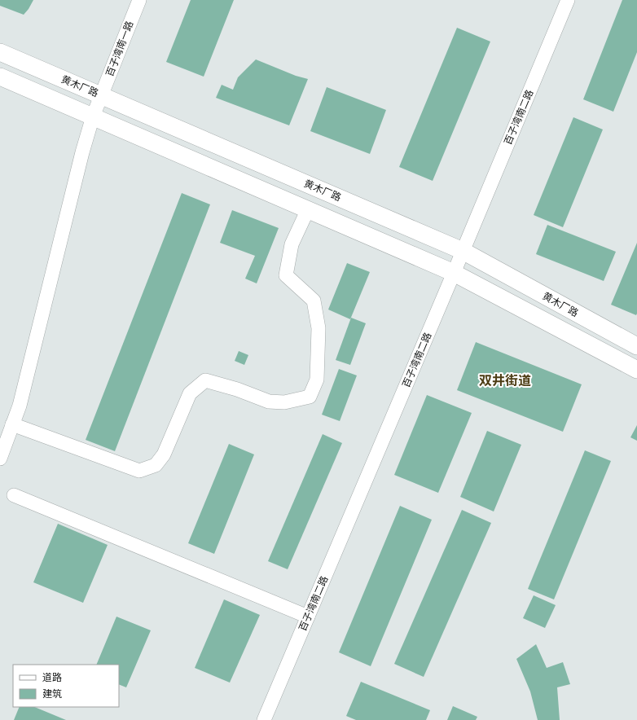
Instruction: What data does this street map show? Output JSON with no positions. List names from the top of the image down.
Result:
{
  "streets": {
    "main road": ["黄木厂路"],
    "street": ["百子湾南一路", "百子湾南二路"]
  },
  "crossings": [
    ["百子湾南一路", "黄木厂路"],
    ["黄木厂路", "百子湾南二路"]
  ],
  "districts": ["双井街道"],
  "legend": ["道路", "建筑"]
}
